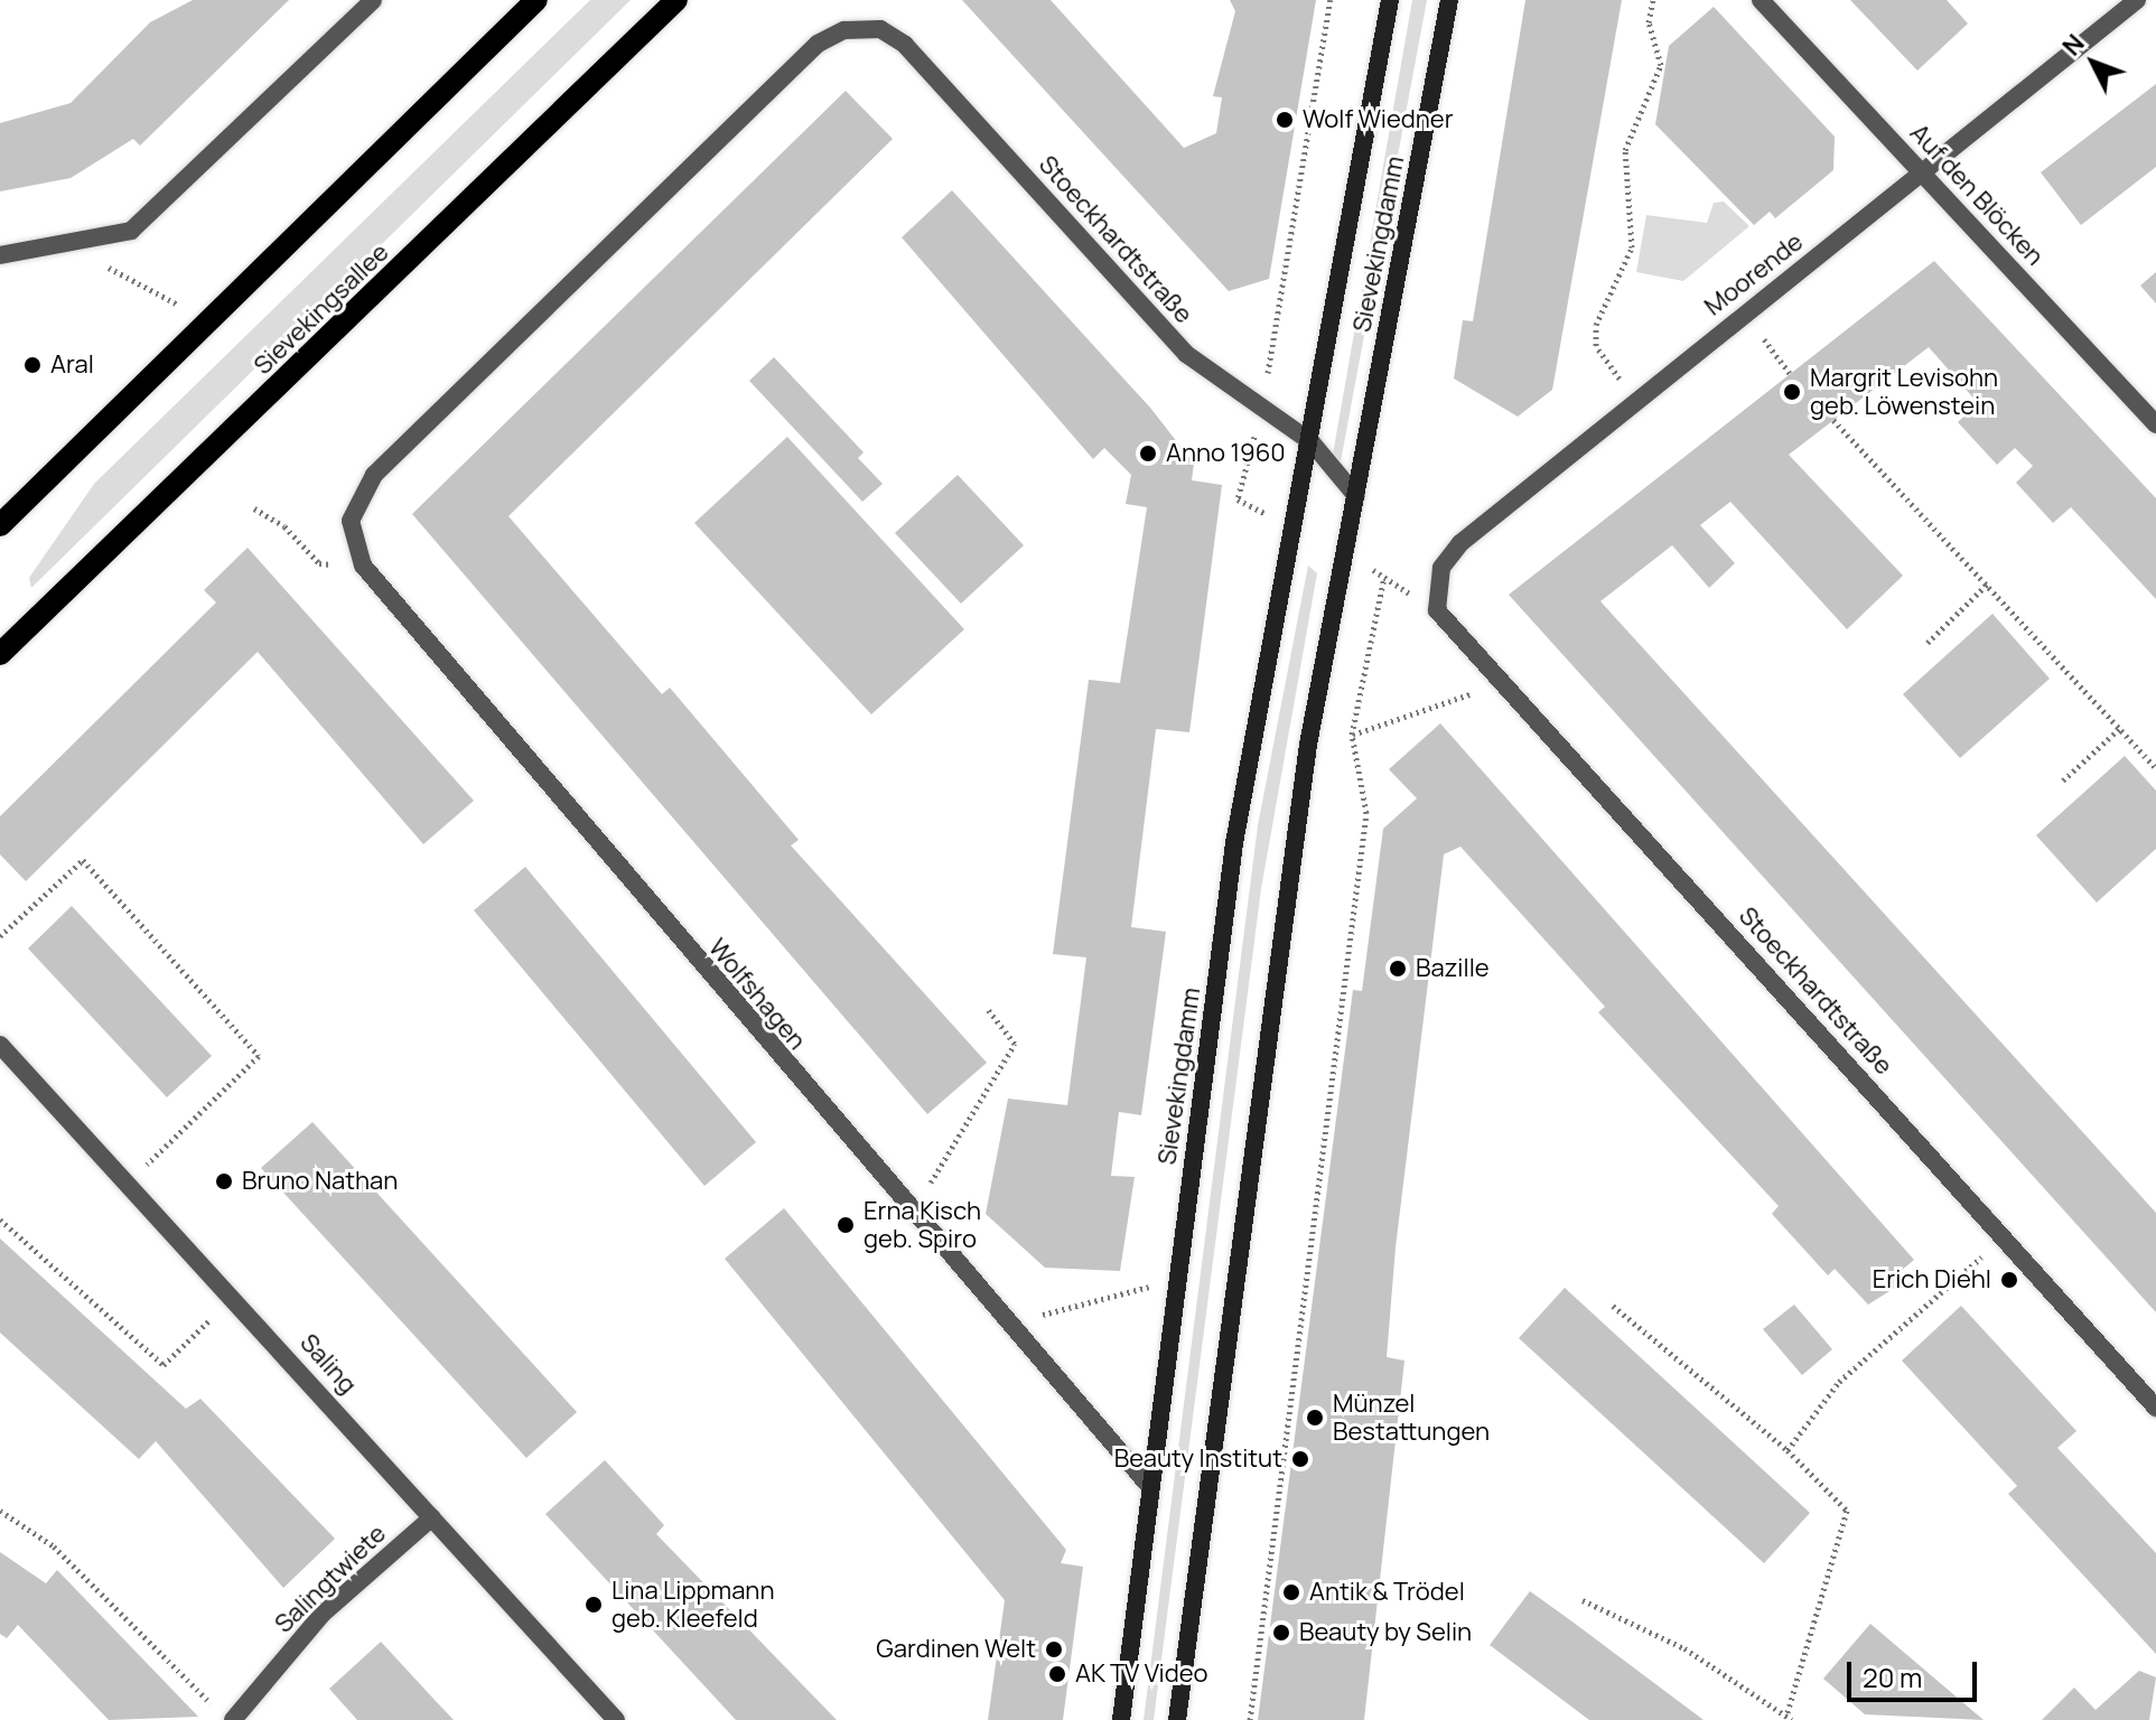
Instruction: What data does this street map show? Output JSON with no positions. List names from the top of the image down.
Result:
{
  "streets": {
    "main road": ["Sievekingsallee"],
    "street": [
      "Auf den Blöcken",
      "Stoeckhardtstraße",
      "Sievekingdamm",
      "Moorende",
      "Wolfshagen",
      "Saling",
      "Salingtwiete"
    ]
  },
  "crossings": [
    ["Auf den Blöcken", "Moorende"],
    ["Stoeckhardtstraße", "Sievekingdamm"],
    ["Stoeckhardtstraße", "Moorende"],
    ["Stoeckhardtstraße", "Wolfshagen"],
    ["Sievekingdamm", "Wolfshagen"],
    ["Saling", "Salingtwiete"]
  ],
  "places": [
    "Wolf Wiedner",
    "Aral",
    "Margrit Levisohn geb. Löwenstein",
    "Anno 1960",
    "Bazille",
    "Bruno Nathan",
    "Erna Kisch geb. Spiro",
    "Erich Diehl",
    "Münzel Bestattungen",
    "Beauty Institut",
    "Antik & Trödel",
    "Lina Lippmann geb. Kleefeld",
    "Beauty by Selin",
    "Gardinen Welt",
    "AK TV Video"
  ],
  "scale_bar": "20 m",
  "north": "top left"
}
